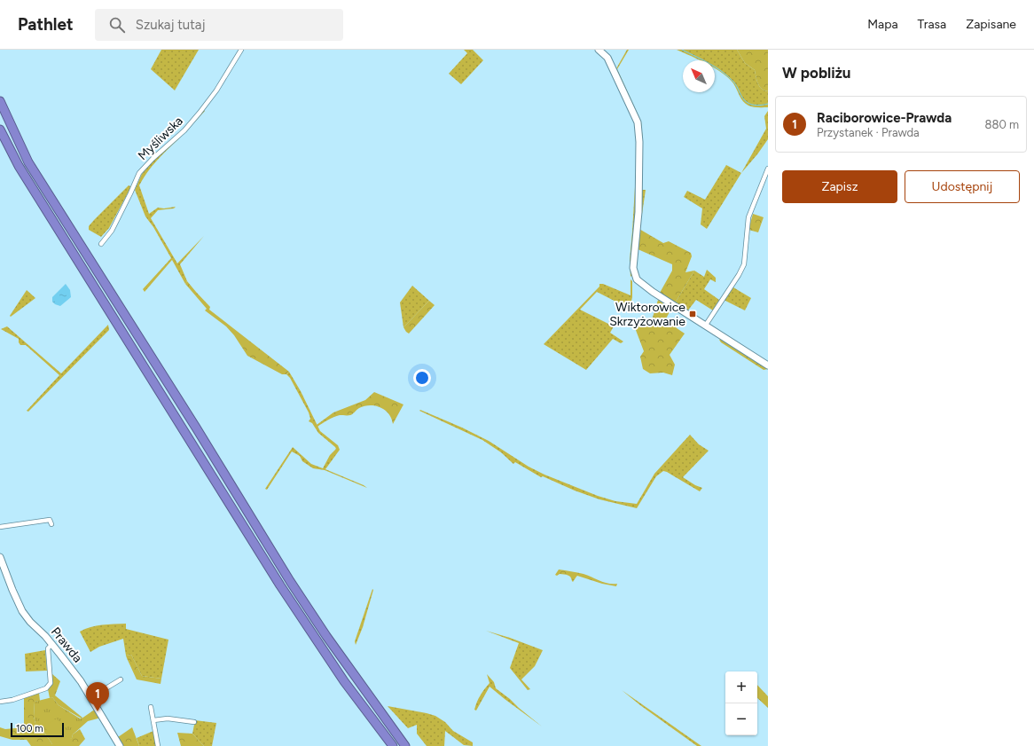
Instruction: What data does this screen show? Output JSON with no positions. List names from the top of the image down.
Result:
{
  "streets": {
    "street": ["Myśliwska", "Prawda"]
  },
  "places": {
    "transit": ["Wiktorowice Skrzyżowanie"]
  },
  "scale_bar": "100 m",
  "north": "top left",
  "page": {
    "header": "Pathlet",
    "search": "Szukaj tutaj",
    "nav": ["Mapa", "Trasa", "Zapisane"],
    "heading": "W pobliżu",
    "list": [
      {
        "mark": "1",
        "name": "Raciborowice-Prawda",
        "note": "Przystanek · Prawda",
        "value": "880 m"
      }
    ],
    "buttons": ["Zapisz", "Udostępnij"],
    "map_buttons": ["+", "−"],
    "pins": "1",
    "scale": "100 m"
  }
}
